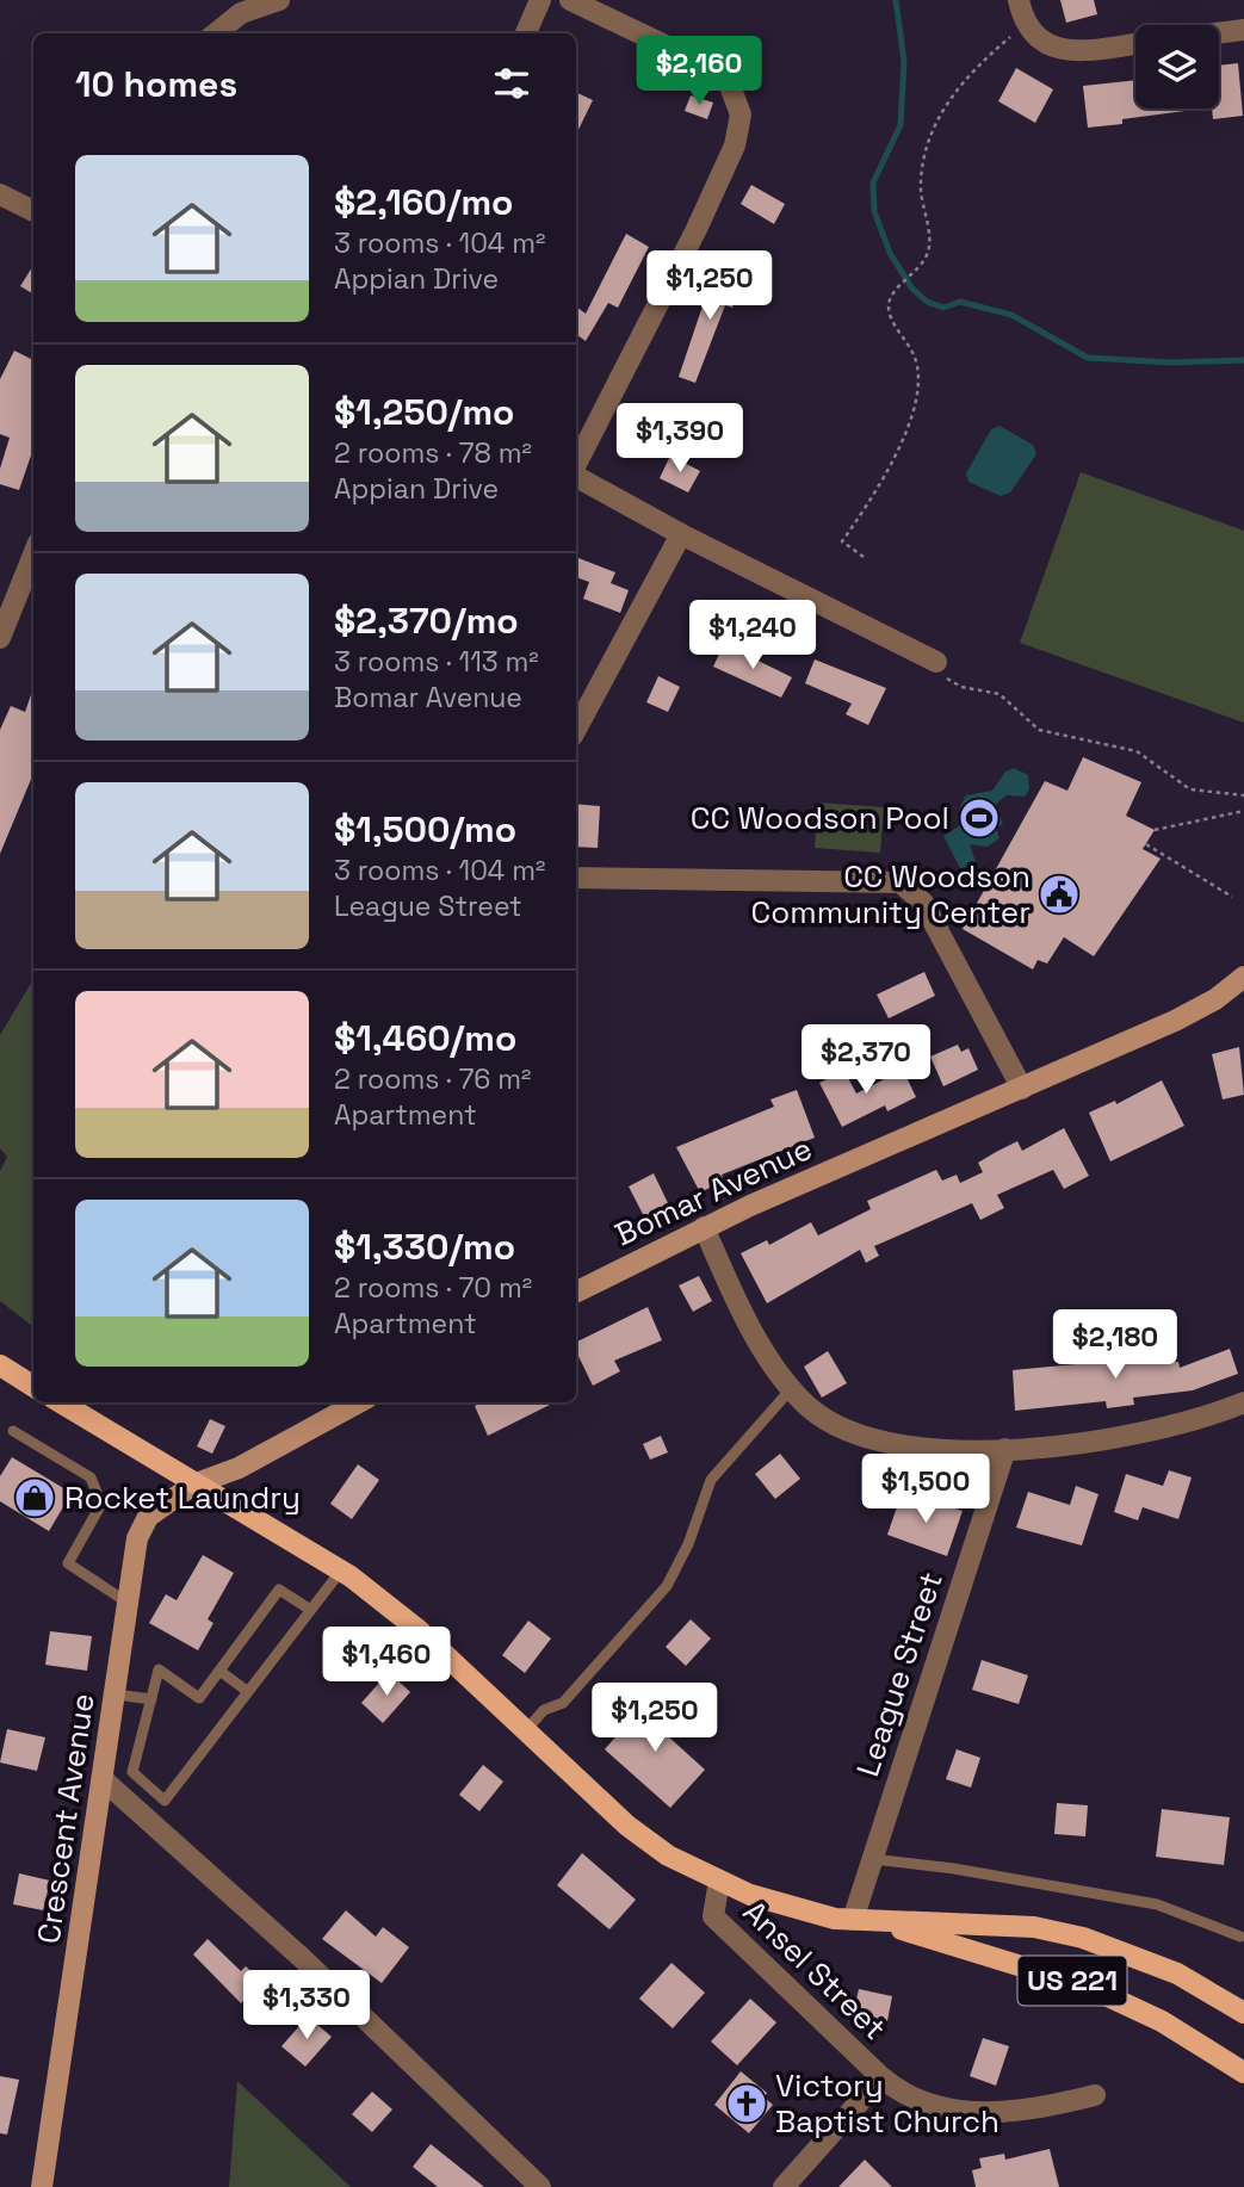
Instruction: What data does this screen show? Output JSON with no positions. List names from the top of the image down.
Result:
{
  "streets": {
    "main road": ["US 221"],
    "street": [
      "Bomar Avenue",
      "League Street",
      "Crescent Avenue",
      "Ansel Street"
    ]
  },
  "crossings": [
    ["League Street", "US 221"],
    ["Crescent Avenue", "US 221"],
    ["Ansel Street", "US 221"]
  ],
  "places": {
    "sports": ["CC Woodson Pool"],
    "public building": ["CC Woodson Community Center"],
    "shop": ["Rocket Laundry"],
    "church": ["Victory Baptist Church"]
  },
  "page": {
    "heading": "10 homes",
    "price": [
      "$2,160",
      "$1,250",
      "$1,390",
      "$1,240",
      "$2,370",
      "$2,180",
      "$1,500",
      "$1,460",
      "$1,250",
      "$1,330"
    ],
    "list": [
      {
        "name": "$2,160/mo",
        "note": "3 rooms · 104 m² · Appian Drive"
      },
      {
        "name": "$1,250/mo",
        "note": "2 rooms · 78 m² · Appian Drive"
      },
      {
        "name": "$2,370/mo",
        "note": "3 rooms · 113 m² · Bomar Avenue"
      },
      {
        "name": "$1,500/mo",
        "note": "3 rooms · 104 m² · League Street"
      },
      {
        "name": "$1,460/mo",
        "note": "2 rooms · 76 m² · Apartment"
      },
      {
        "name": "$1,330/mo",
        "note": "2 rooms · 70 m² · Apartment"
      }
    ]
  }
}
